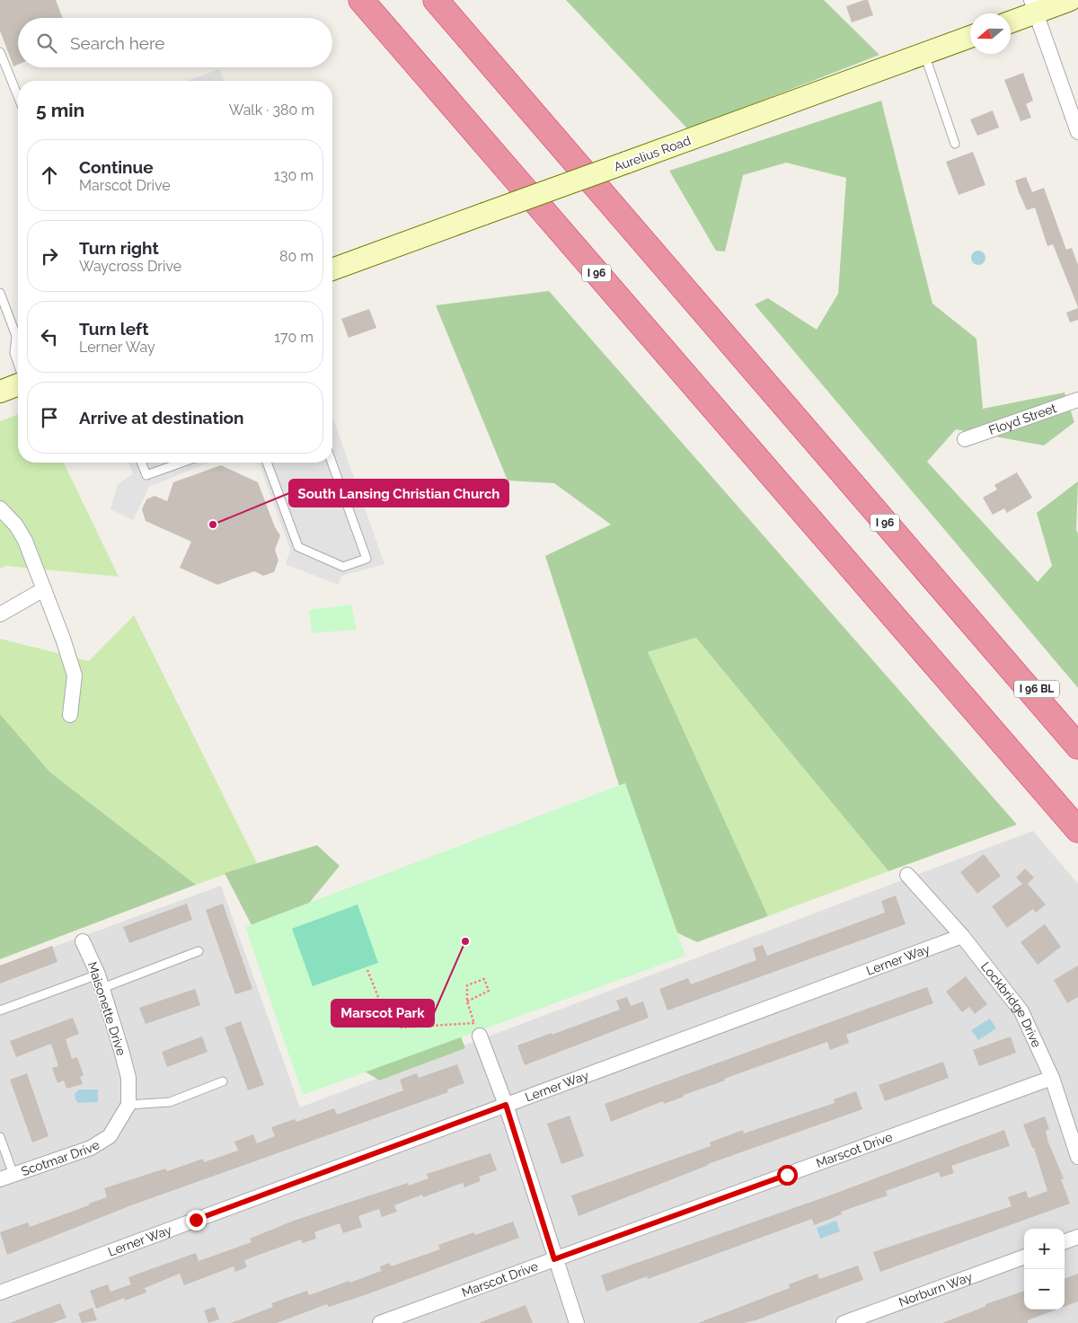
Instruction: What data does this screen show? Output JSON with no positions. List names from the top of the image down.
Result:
{
  "streets": {
    "highway": ["I 96", "I 96 BL"],
    "street": [
      "Aurelius Road",
      "Floyd Street",
      "Lerner Way",
      "Lockbridge Drive",
      "Maisonette Drive",
      "Marscot Drive",
      "Scotmar Drive",
      "Norburn Way"
    ]
  },
  "crossings": [
    ["I 96", "I 96 BL"],
    ["Lerner Way", "Lockbridge Drive"],
    ["Lockbridge Drive", "Marscot Drive"],
    ["Maisonette Drive", "Scotmar Drive"]
  ],
  "places": ["South Lansing Christian Church", "Marscot Park"],
  "north": "left",
  "page": {
    "search": "Search here",
    "heading": ["5 min", "Walk · 380 m"],
    "list": [
      ["Continue", "Marscot Drive", "130 m"],
      ["Turn right", "Waycross Drive", "80 m"],
      ["Turn left", "Lerner Way", "170 m"],
      "Arrive at destination"
    ],
    "map_buttons": ["+", "−"]
  }
}
